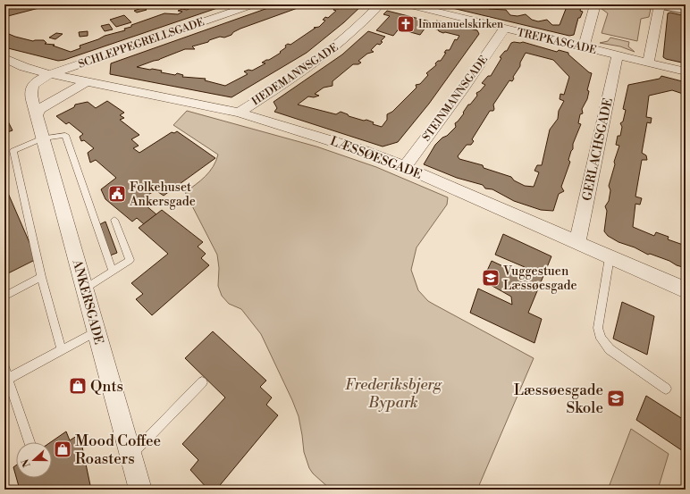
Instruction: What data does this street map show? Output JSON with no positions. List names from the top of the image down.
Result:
{
  "streets": {
    "street": [
      "TREPKASGADE",
      "SCHLEPPEGRELLSGADE",
      "HEDEMANNSGADE",
      "STEINMANNSGADE",
      "GERLACHSGADE",
      "LÆSSØESGADE",
      "ANKERSGADE"
    ]
  },
  "crossings": [
    ["TREPKASGADE", "STEINMANNSGADE"],
    ["TREPKASGADE", "GERLACHSGADE"],
    ["SCHLEPPEGRELLSGADE", "LÆSSØESGADE"],
    ["SCHLEPPEGRELLSGADE", "ANKERSGADE"],
    ["HEDEMANNSGADE", "LÆSSØESGADE"],
    ["STEINMANNSGADE", "LÆSSØESGADE"],
    ["GERLACHSGADE", "LÆSSØESGADE"],
    ["LÆSSØESGADE", "ANKERSGADE"]
  ],
  "parks": ["Frederiksbjerg Bypark"],
  "places": {
    "church": ["Immanuelskirken"],
    "public building": ["Folkehuset Ankersgade"],
    "school or university": ["Vuggestuen Læssøesgade", "Læssøesgade Skole"],
    "shop": ["Qnts", "Mood Coffee Roasters"]
  },
  "north": "left"
}
